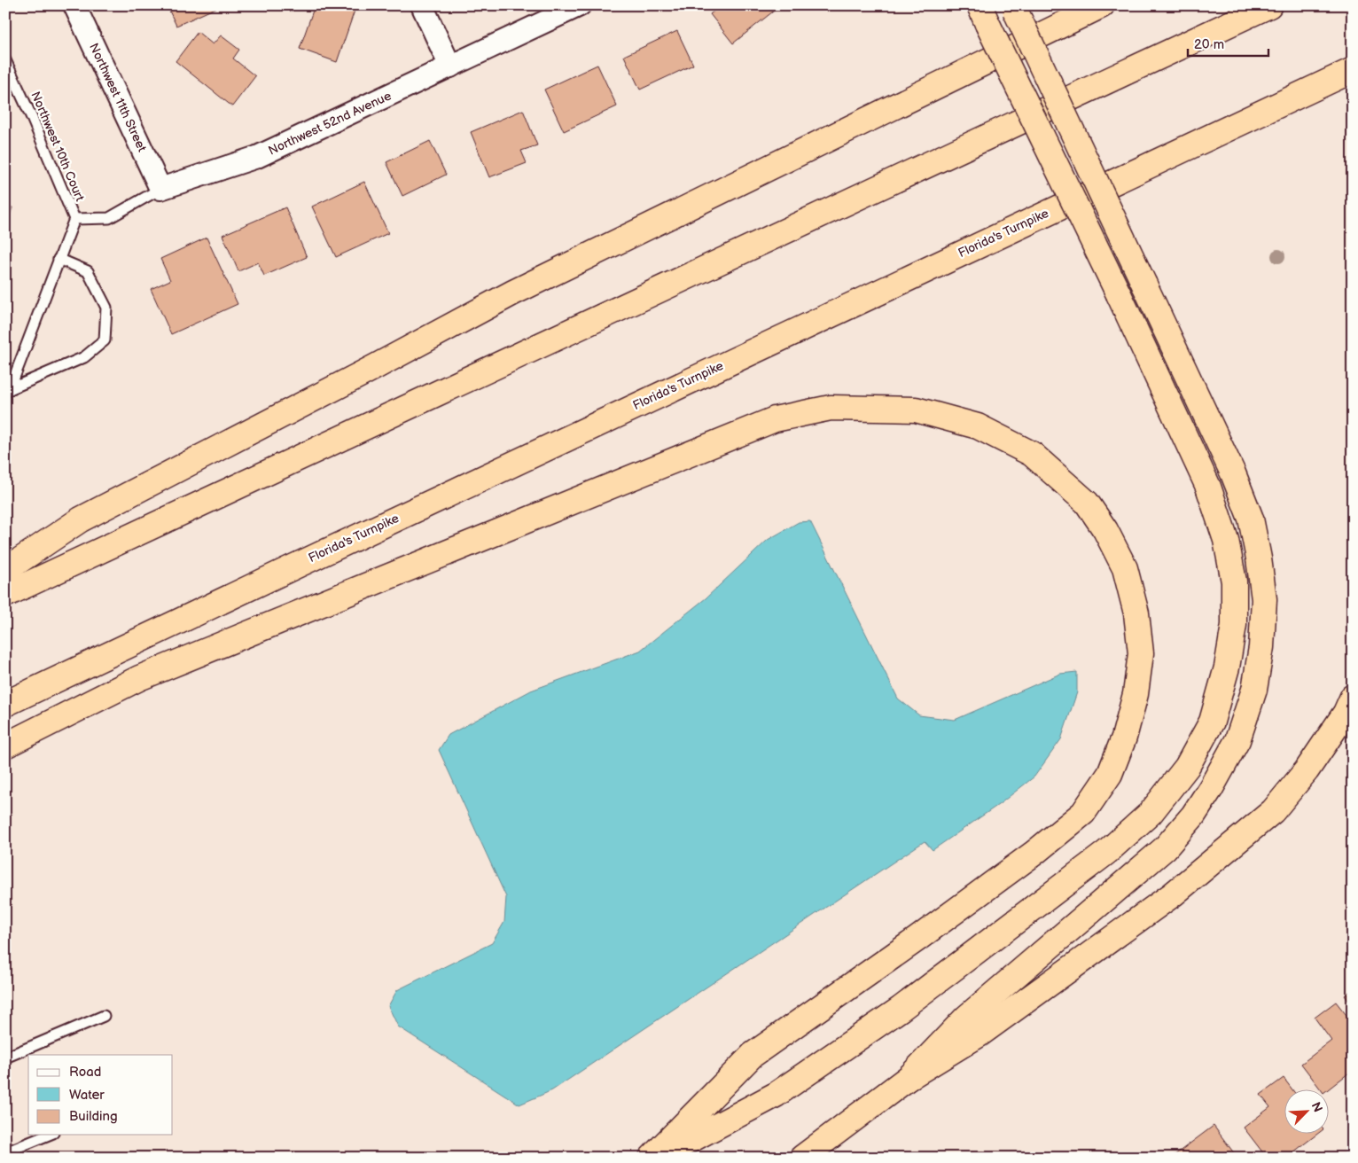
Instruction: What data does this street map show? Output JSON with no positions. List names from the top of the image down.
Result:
{
  "streets": {
    "highway": ["Florida's Turnpike"],
    "street": ["Northwest 11th Street", "Northwest 52nd Avenue"],
    "lane": ["Northwest 10th Court"]
  },
  "crossings": [
    ["Northwest 11th Street", "Northwest 52nd Avenue"],
    ["Northwest 52nd Avenue", "Northwest 10th Court"]
  ],
  "legend": ["Road", "Water", "Building"],
  "scale_bar": "20 m",
  "north": "top right"
}
